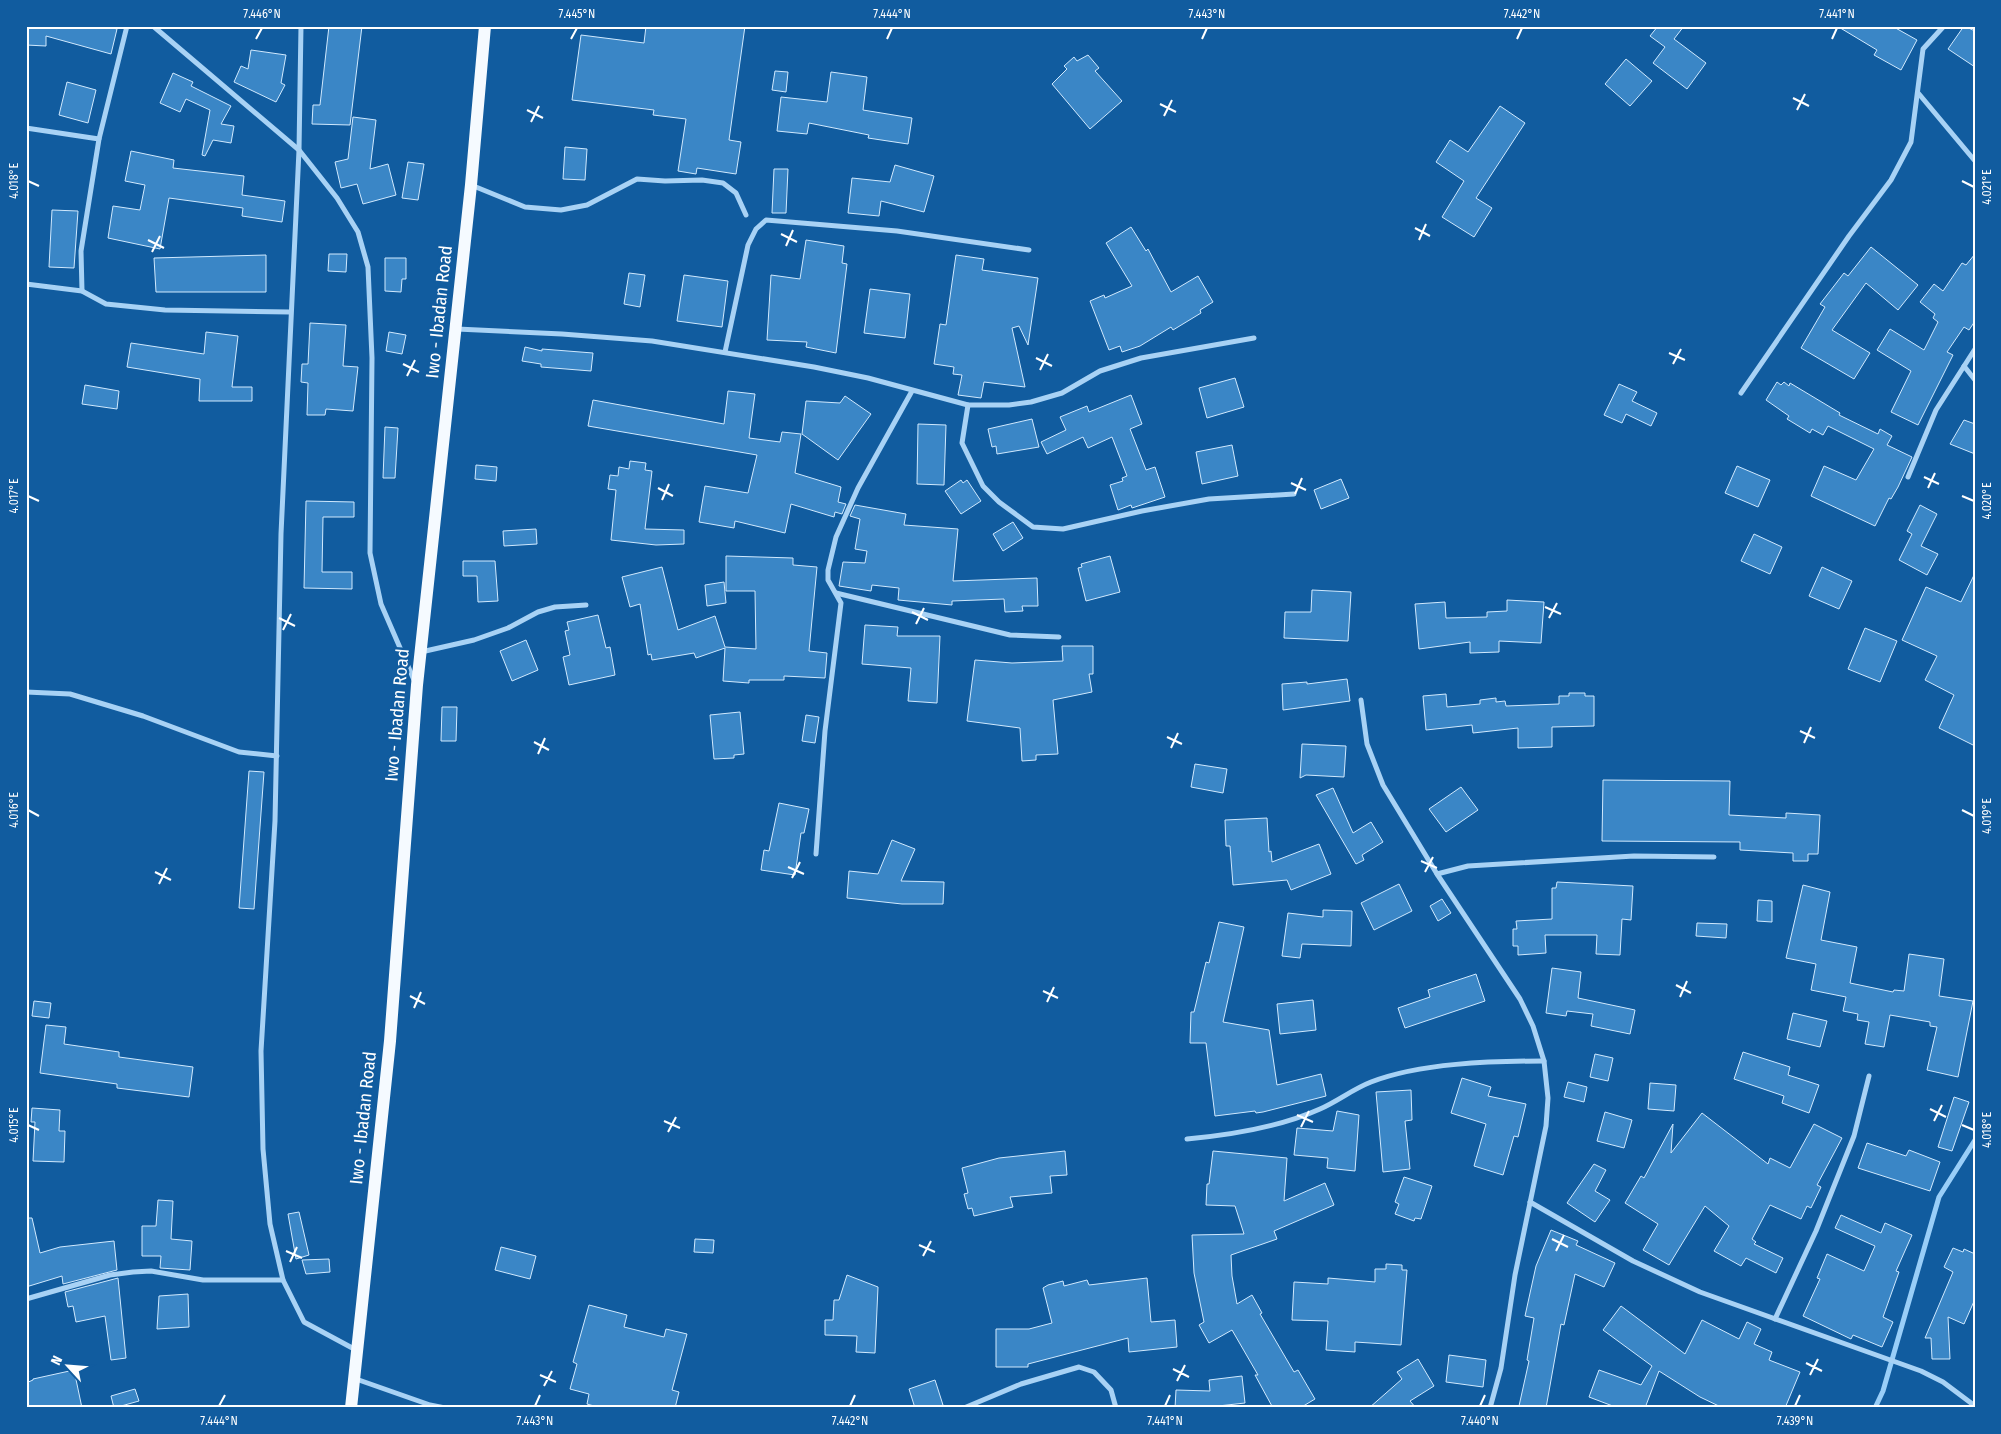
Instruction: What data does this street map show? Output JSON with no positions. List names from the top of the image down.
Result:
{
  "streets": {
    "main road": ["Iwo - Ibadan Road"]
  },
  "north": "top left",
  "coordinates": [
    "7.446°N",
    "7.445°N",
    "7.444°N",
    "7.443°N",
    "7.442°N",
    "7.441°N",
    "4.018°E",
    "4.021°E",
    "4.017°E",
    "4.020°E",
    "4.016°E",
    "4.019°E",
    "4.015°E",
    "7.440°N",
    "7.439°N"
  ]
}
